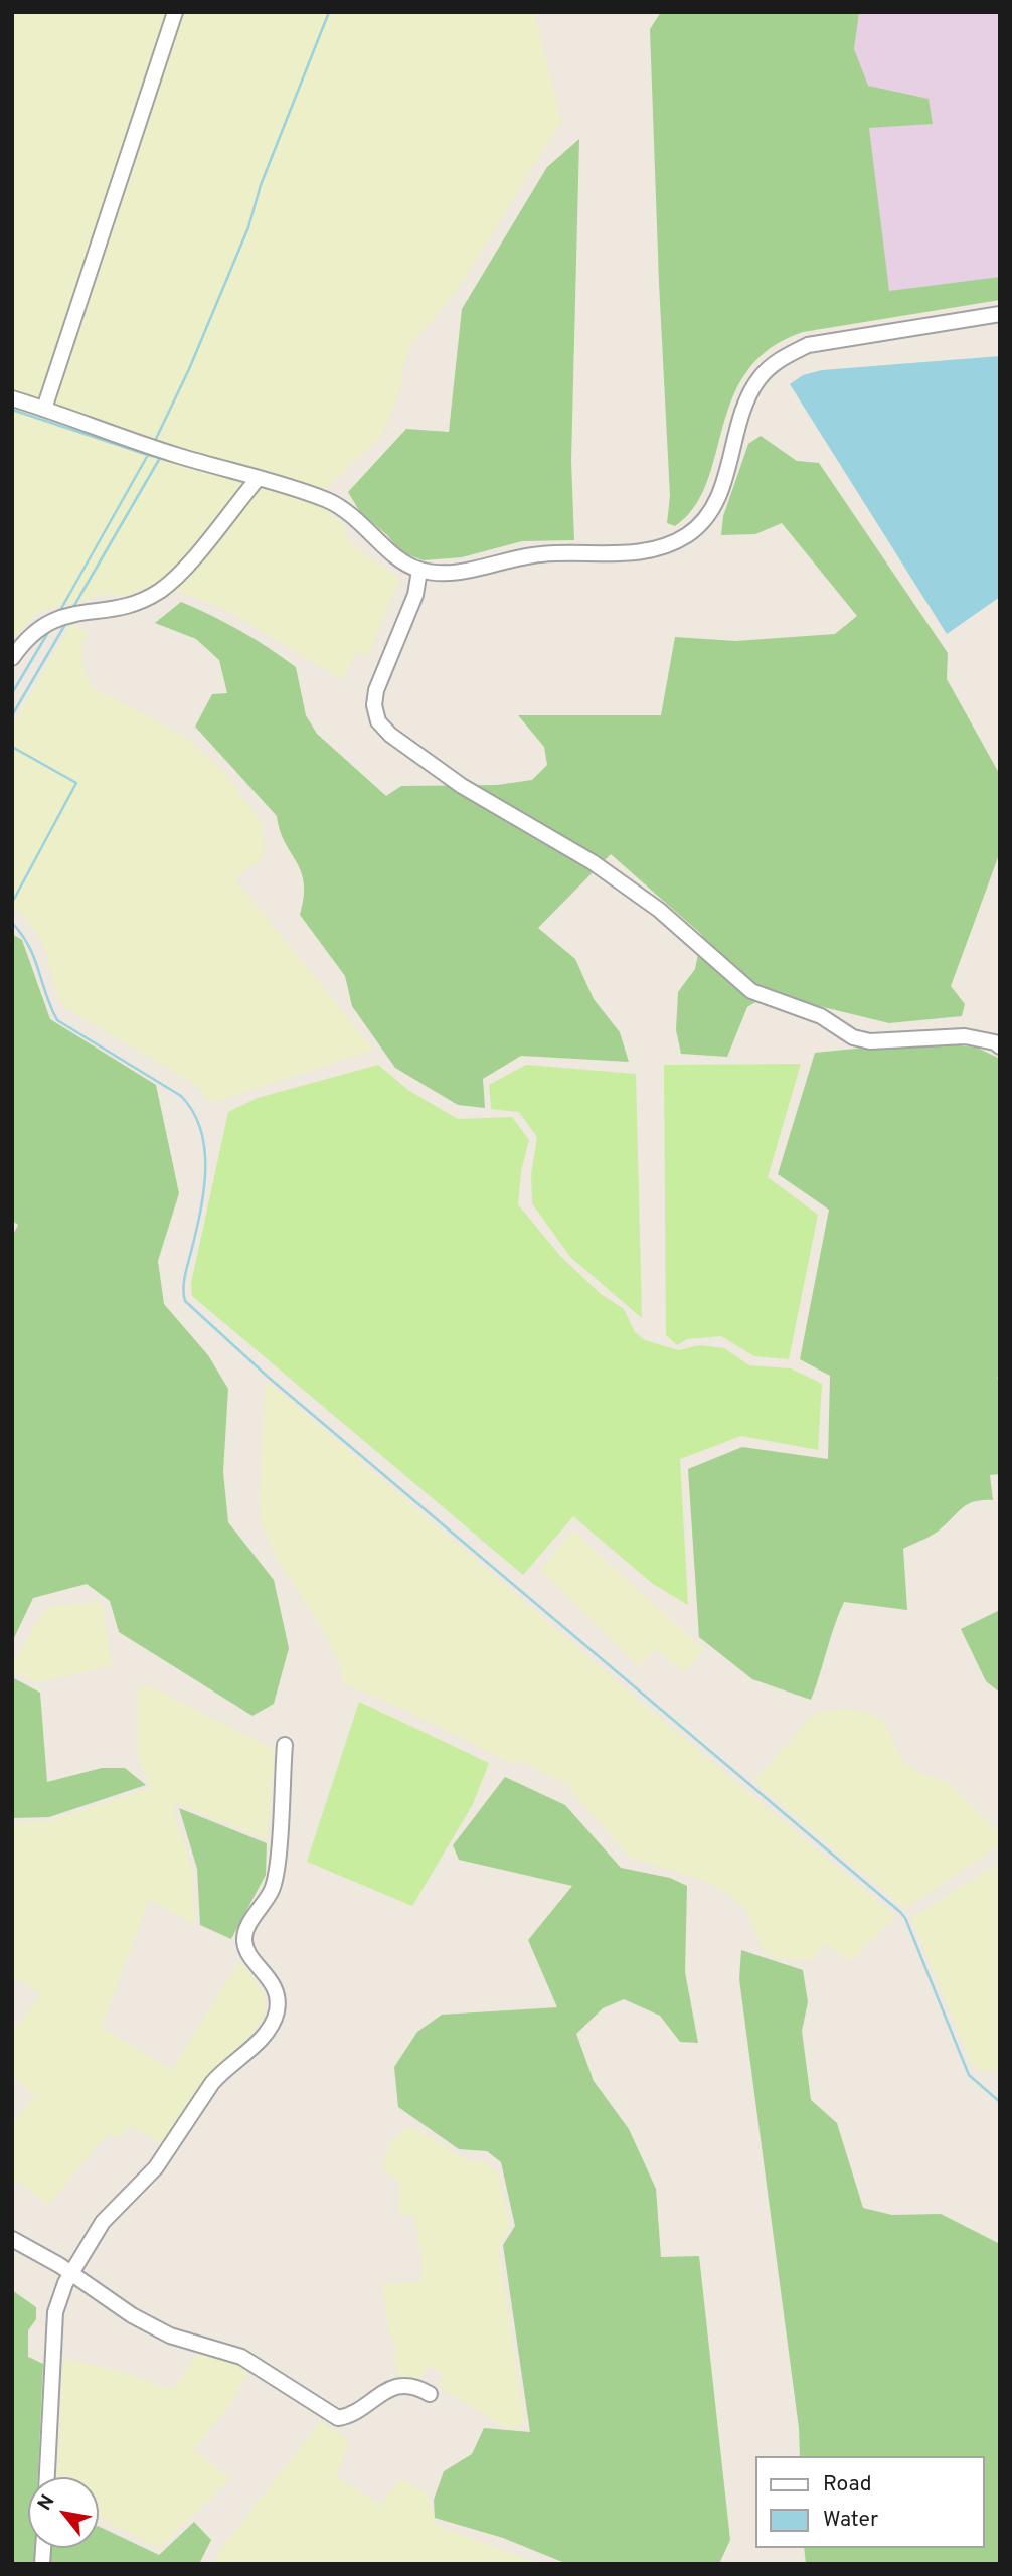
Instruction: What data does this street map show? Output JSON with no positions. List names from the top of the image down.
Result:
{
  "legend": ["Road", "Water"],
  "north": "top left"
}
